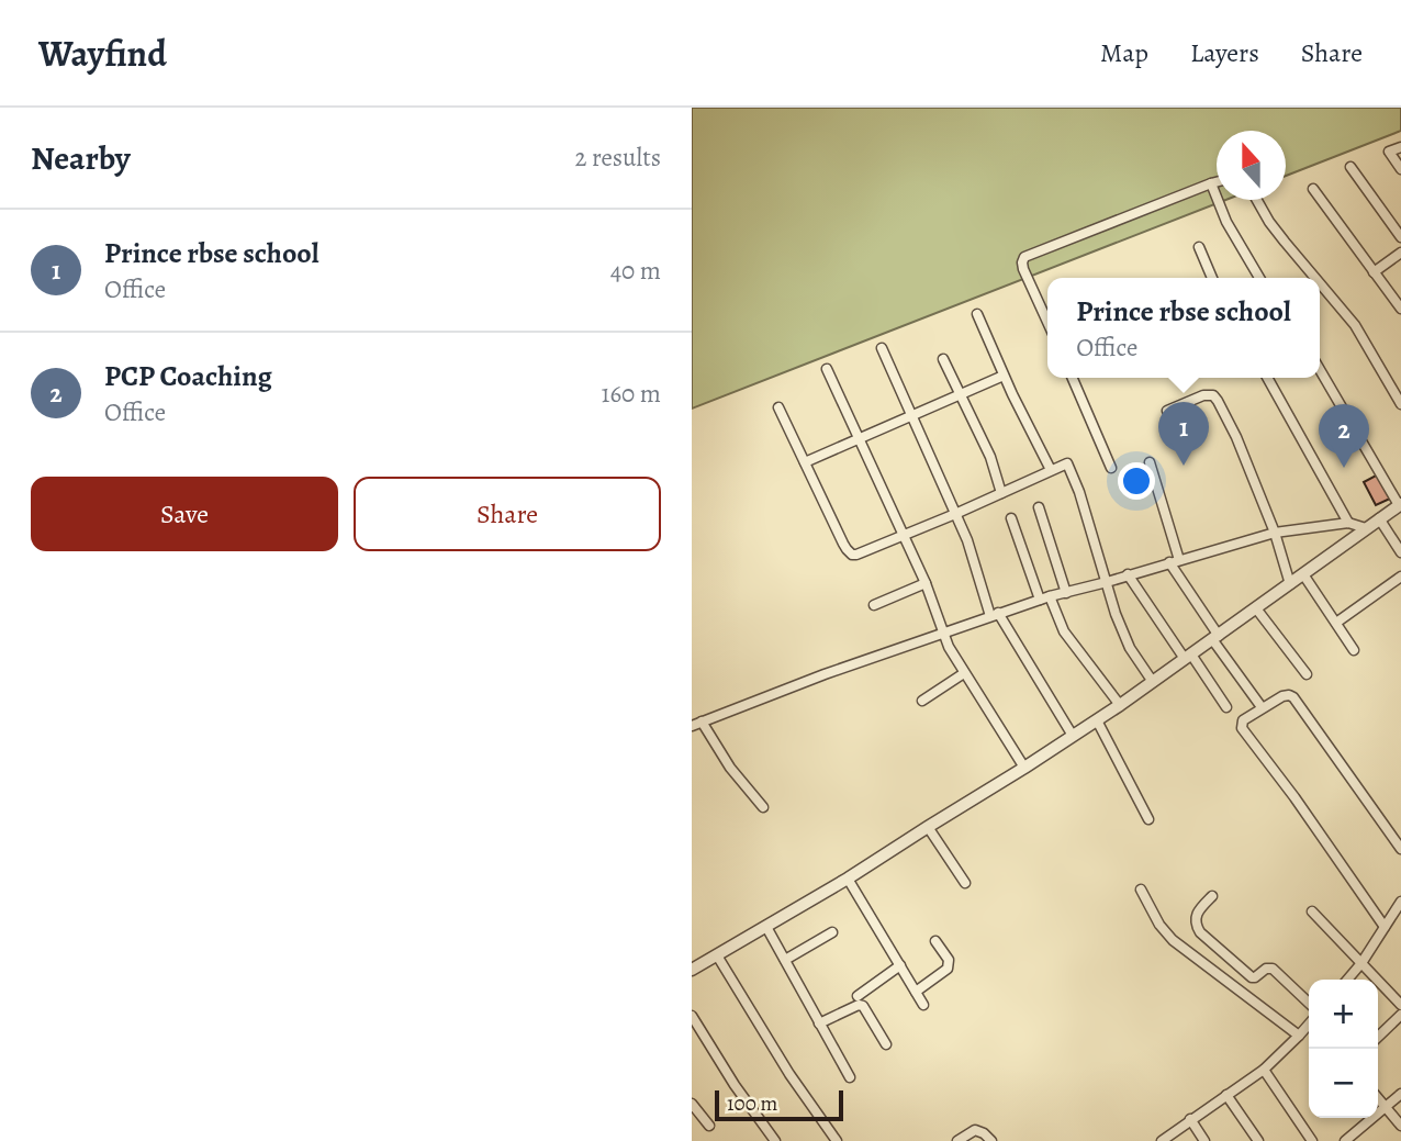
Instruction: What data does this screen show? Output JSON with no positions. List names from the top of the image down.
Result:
{
  "scale_bar": "100 m",
  "north": "top",
  "page": {
    "header": "Wayfind",
    "nav": ["Map", "Layers", "Share"],
    "heading": ["Nearby", "2 results"],
    "list": [
      {
        "mark": "1",
        "name": "Prince rbse school",
        "note": "Office",
        "value": "40 m"
      },
      {
        "mark": "2",
        "name": "PCP Coaching",
        "note": "Office",
        "value": "160 m"
      }
    ],
    "popup": ["Prince rbse school", "Office"],
    "pins": ["1", "2"],
    "buttons": ["Save", "Share"],
    "map_buttons": ["+", "−"],
    "scale": "100 m"
  }
}
